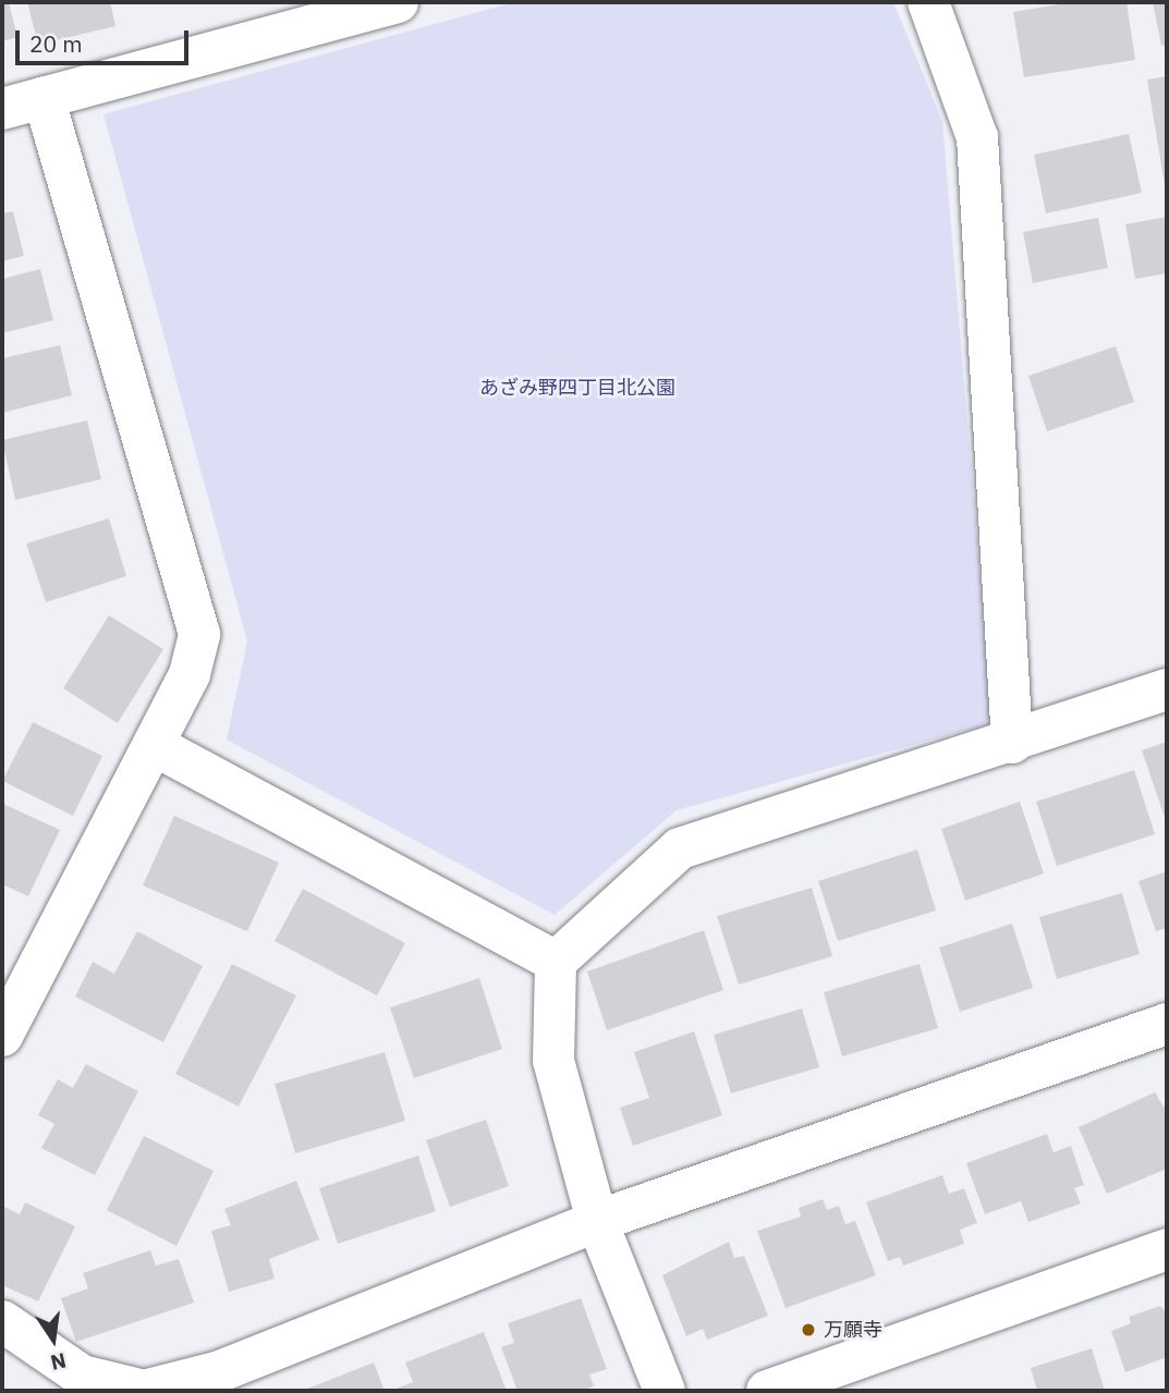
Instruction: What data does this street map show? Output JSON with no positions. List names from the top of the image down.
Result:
{
  "parks": ["あざみ野四丁目北公園"],
  "places": ["万願寺"],
  "scale_bar": "20 m",
  "north": "bottom"
}
